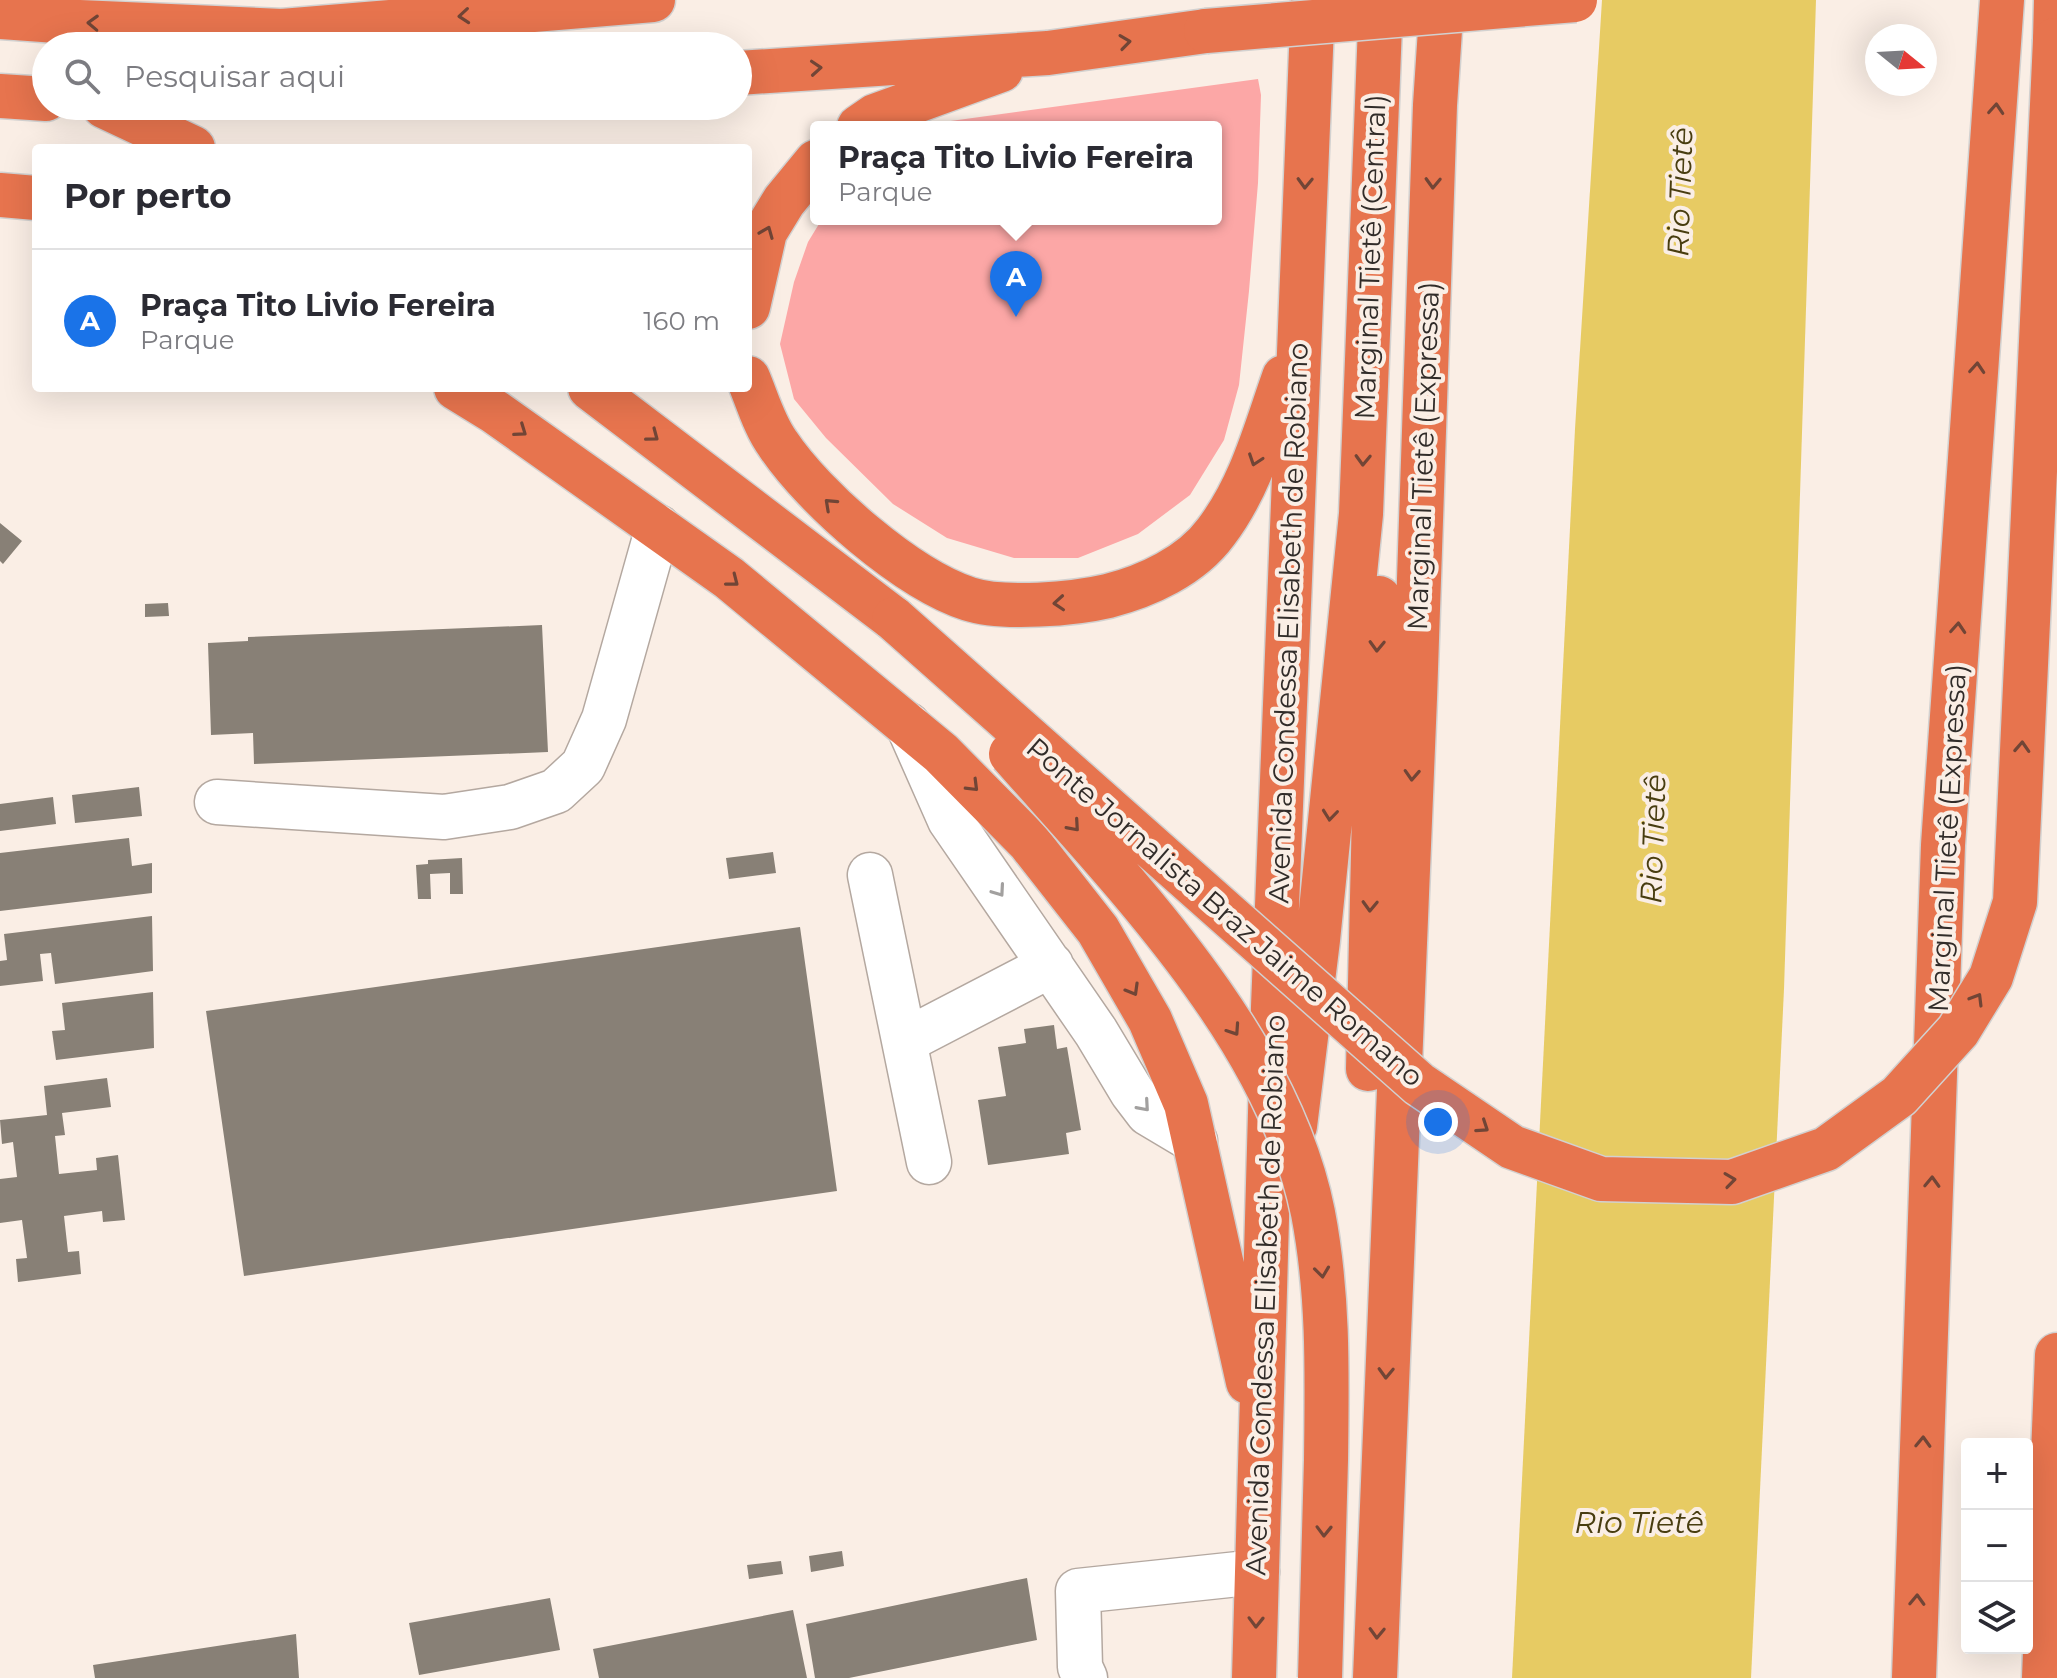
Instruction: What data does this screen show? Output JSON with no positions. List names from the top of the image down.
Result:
{
  "streets": {
    "highway": [
      "Marginal Tietê (Central)",
      "Marginal Tietê (Expressa)",
      "Avenida Condessa Elisabeth de Robiano",
      "Ponte Jornalista Braz Jaime Romano"
    ]
  },
  "crossings": [
    ["Marginal Tietê (Central)", "Marginal Tietê (Expressa)"]
  ],
  "one_way": ["Marginal Tietê (Central)"],
  "water": ["Rio Tietê"],
  "north": "right",
  "page": {
    "search": "Pesquisar aqui",
    "popup": ["Praça Tito Livio Fereira", "Parque"],
    "heading": "Por perto",
    "list": [
      {
        "mark": "A",
        "name": "Praça Tito Livio Fereira",
        "note": "Parque",
        "value": "160 m"
      }
    ],
    "pins": "A",
    "map_buttons": ["+", "−"]
  }
}
